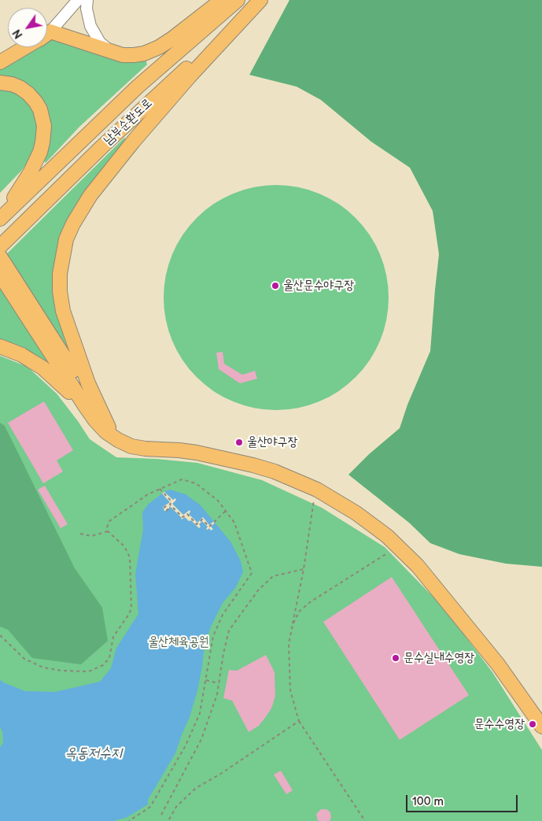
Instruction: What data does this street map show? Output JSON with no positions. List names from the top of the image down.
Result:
{
  "streets": {
    "main road": ["남부순환도로"]
  },
  "water": ["옥동저수지"],
  "parks": ["울산체육공원"],
  "places": [
    "울산문수야구장",
    "울산야구장",
    "문수실내수영장",
    "문수수영장"
  ],
  "scale_bar": "100 m",
  "north": "bottom left"
}
